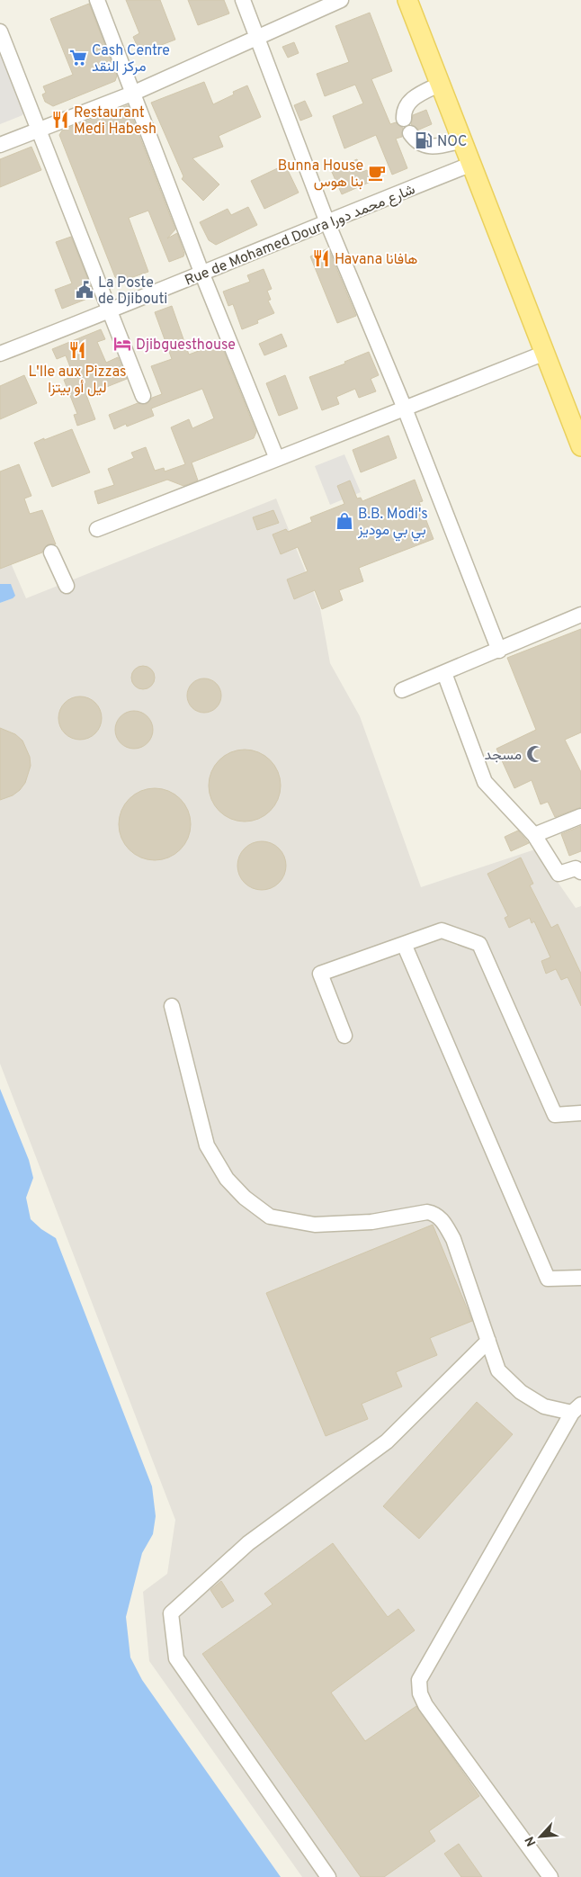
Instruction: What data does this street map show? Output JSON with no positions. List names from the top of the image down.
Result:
{
  "streets": {
    "street": ["Rue de Mohamed Doura شارع محمد دورا"]
  },
  "places": {
    "supermarket": ["Cash Centre مركز النقد"],
    "restaurant": ["Restaurant Medi Habesh", "Havana هافانا", "L'Ile aux Pizzas ليل أو بيتزا"],
    "fuel station": ["NOC"],
    "cafe": ["Bunna House بنا هوس"],
    "public building": ["La Poste de Djibouti"],
    "hotel": ["Djibguesthouse"],
    "shop": ["B.B. Modi's بي بي موديز"],
    "mosque": ["مسجد"]
  },
  "north": "bottom left"
}
